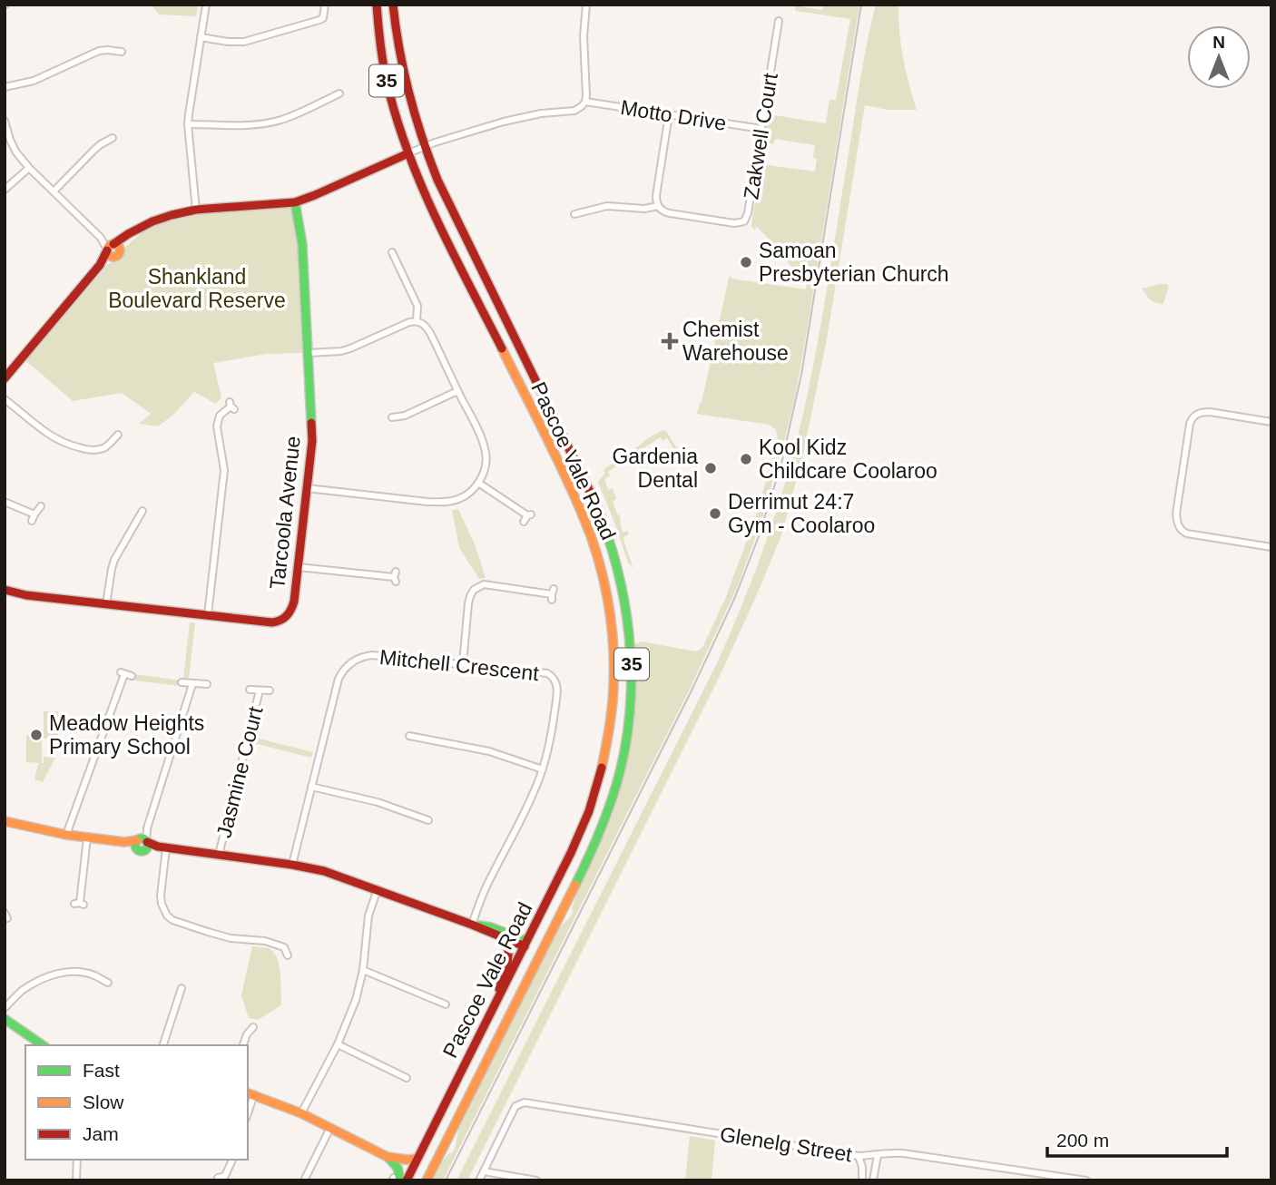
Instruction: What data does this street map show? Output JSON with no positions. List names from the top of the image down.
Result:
{
  "streets": {
    "main road": ["35", "Pascoe Vale Road", "Tarcoola Avenue"],
    "street": [
      "Motto Drive",
      "Zakwell Court",
      "Mitchell Crescent",
      "Jasmine Court",
      "Glenelg Street"
    ]
  },
  "crossings": [
    ["Motto Drive", "Zakwell Court"]
  ],
  "parks": ["Shankland Boulevard Reserve"],
  "places": {
    "other": [
      "Samoan Presbyterian Church",
      "Kool Kidz Childcare Coolaroo",
      "Gardenia Dental",
      "Derrimut 24:7 Gym - Coolaroo",
      "Meadow Heights Primary School"
    ],
    "health": ["Chemist Warehouse"]
  },
  "legend": ["Fast", "Slow", "Jam"],
  "scale_bar": "200 m",
  "north": "top"
}
